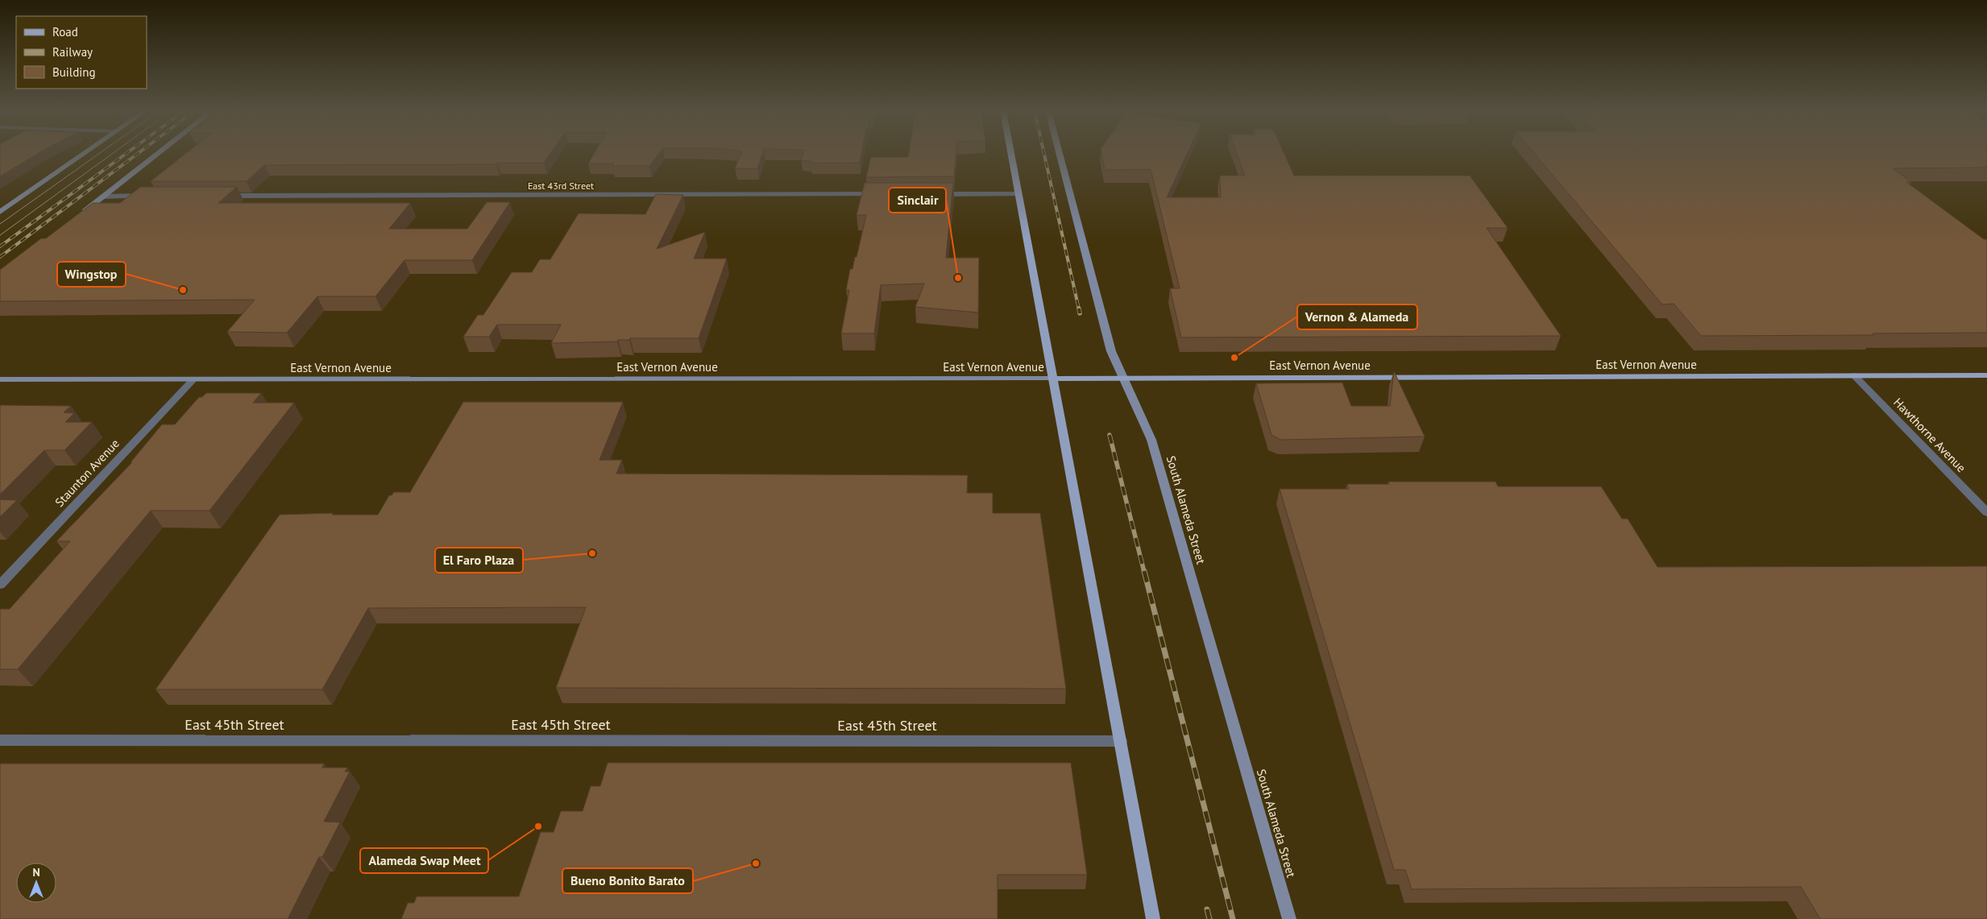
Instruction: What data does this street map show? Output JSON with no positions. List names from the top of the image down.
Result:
{
  "streets": {
    "main road": ["East Vernon Avenue", "South Alameda Street"],
    "street": [
      "East 43rd Street",
      "Hawthorne Avenue",
      "Staunton Avenue",
      "East 45th Street"
    ]
  },
  "crossings": [
    ["East Vernon Avenue", "Hawthorne Avenue"],
    ["East Vernon Avenue", "Staunton Avenue"],
    ["East Vernon Avenue", "South Alameda Street"]
  ],
  "places": [
    "Sinclair",
    "Wingstop",
    "Vernon & Alameda",
    "El Faro Plaza",
    "Alameda Swap Meet",
    "Bueno Bonito Barato"
  ],
  "legend": ["Road", "Railway", "Building"],
  "north": "top"
}
